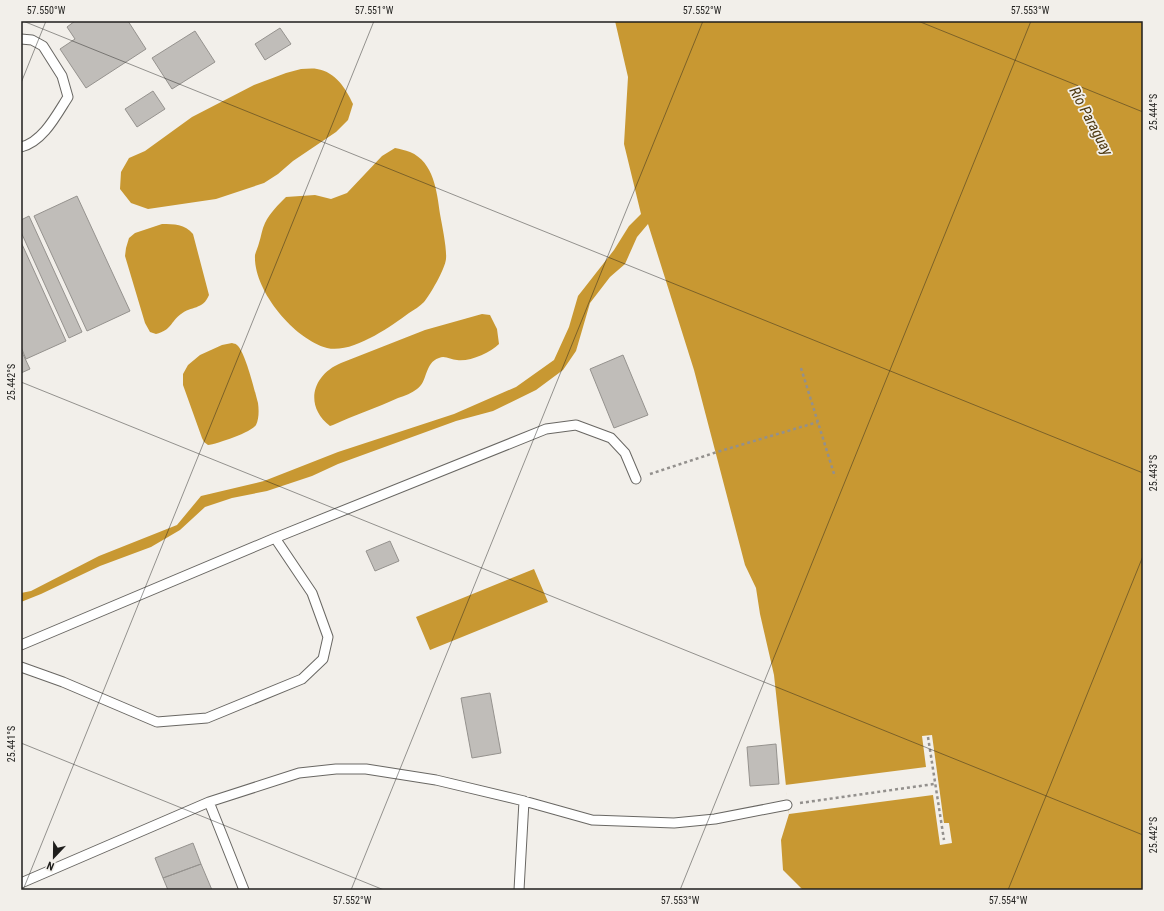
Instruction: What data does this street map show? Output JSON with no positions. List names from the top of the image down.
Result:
{
  "water": ["Río Paraguay"],
  "north": "bottom",
  "coordinates": [
    "57.550°W",
    "57.551°W",
    "57.552°W",
    "57.553°W",
    "25.444°S",
    "25.442°S",
    "25.443°S",
    "25.441°S",
    "57.554°W"
  ]
}
